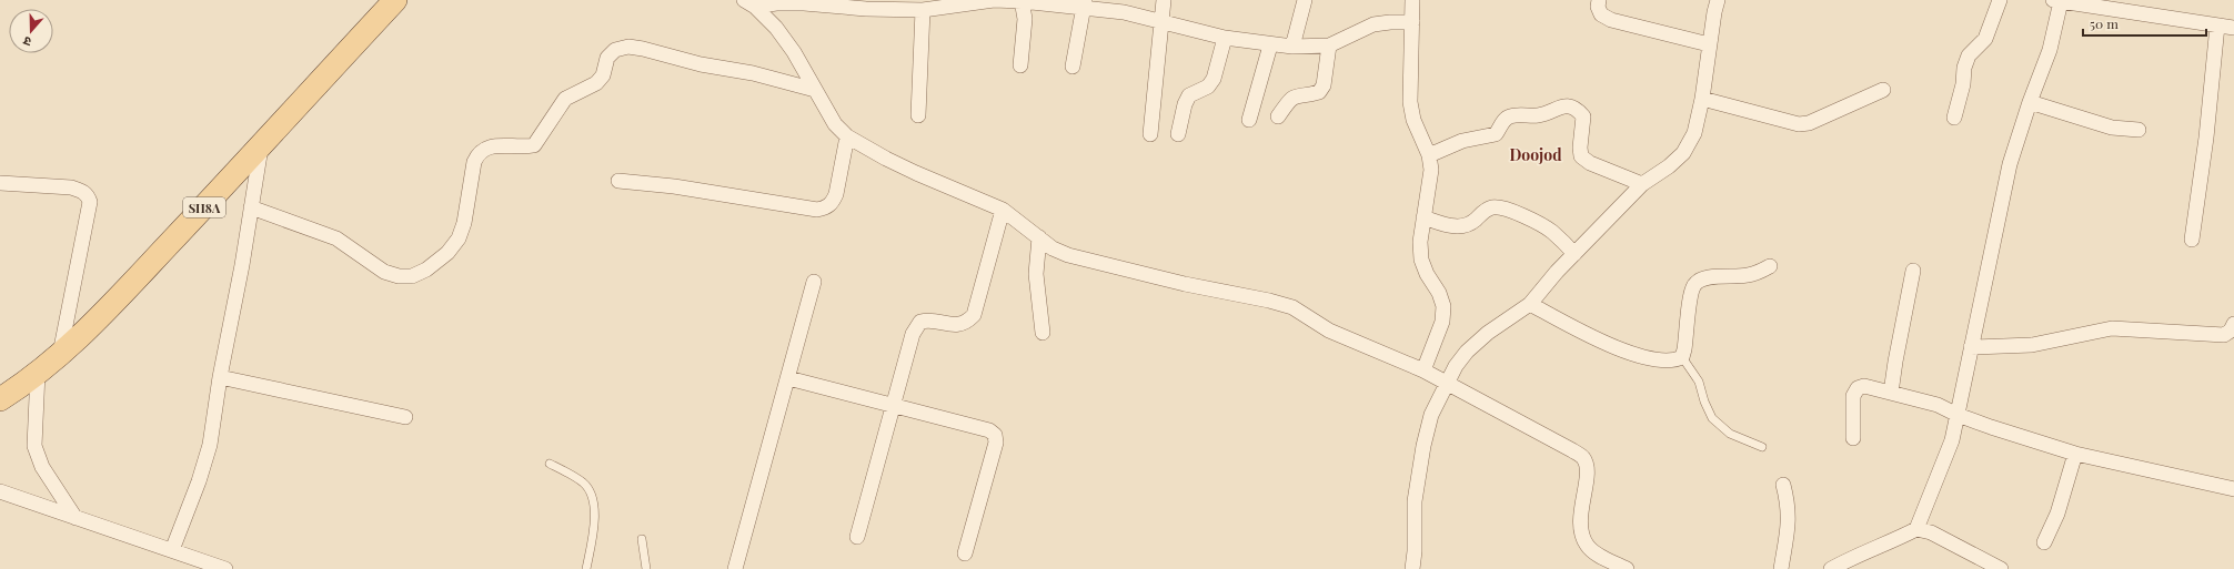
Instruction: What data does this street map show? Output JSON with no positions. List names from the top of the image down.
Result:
{
  "streets": {
    "main road": ["SH8A"]
  },
  "districts": ["Doojod"],
  "scale_bar": "50 m",
  "north": "bottom"
}
